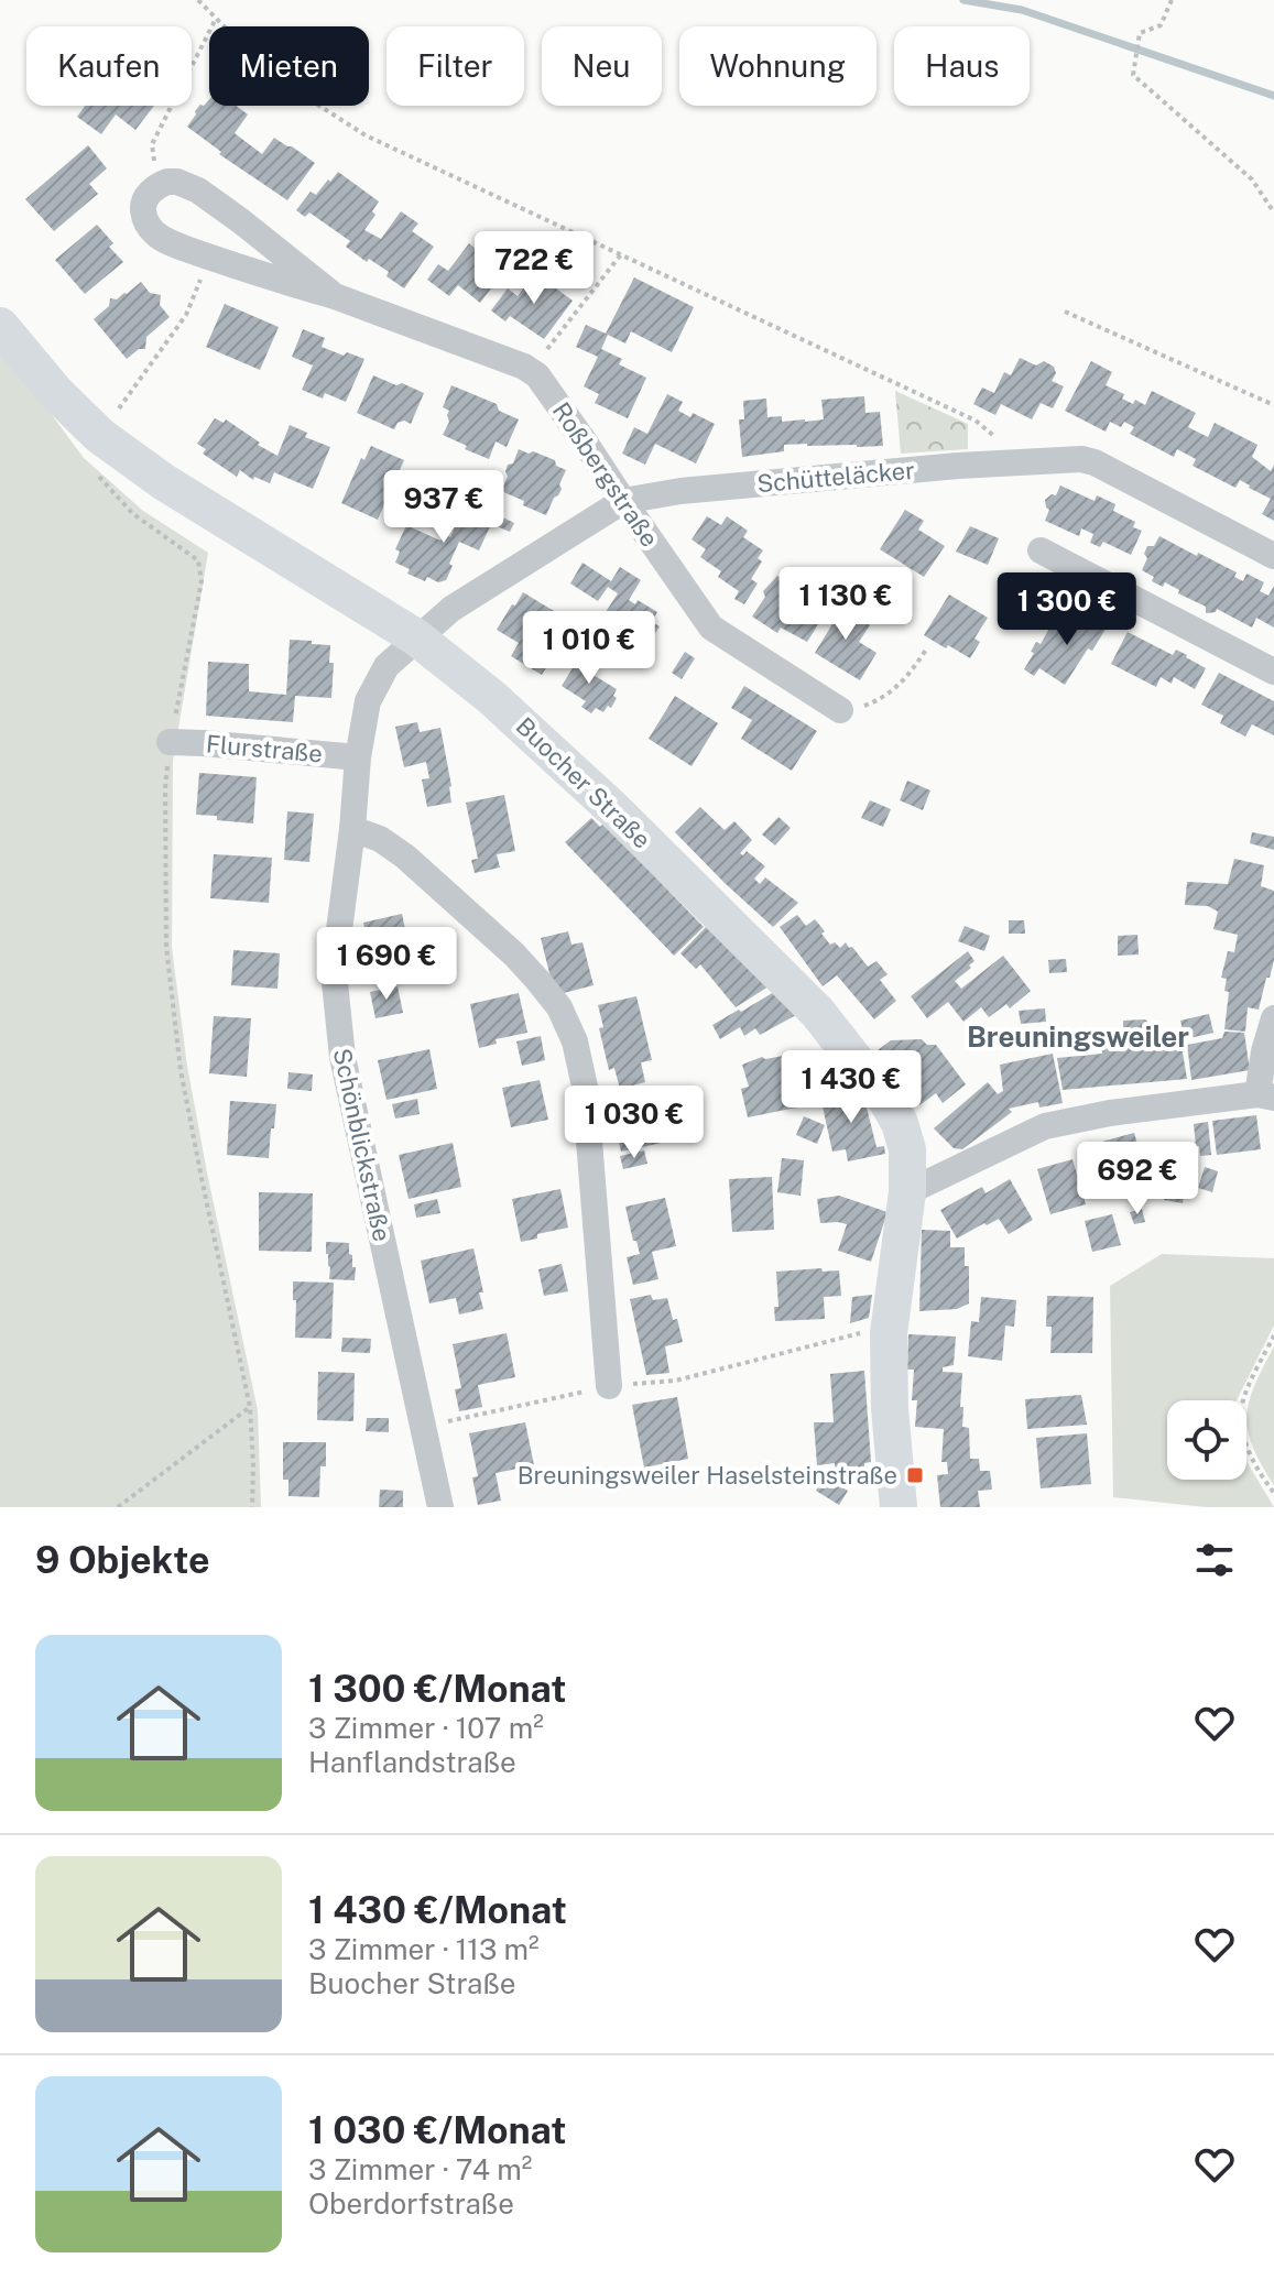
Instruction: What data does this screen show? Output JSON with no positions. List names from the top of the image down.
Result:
{
  "streets": {
    "street": [
      "Roßbergstraße",
      "Schütteläcker",
      "Flurstraße",
      "Buocher Straße",
      "Schönblickstraße"
    ]
  },
  "crossings": [
    ["Roßbergstraße", "Schütteläcker"],
    ["Schütteläcker", "Buocher Straße"],
    ["Schütteläcker", "Schönblickstraße"],
    ["Flurstraße", "Schönblickstraße"],
    ["Buocher Straße", "Schönblickstraße"]
  ],
  "districts": ["Breuningsweiler"],
  "places": {
    "transit": ["Breuningsweiler Haselsteinstraße"]
  },
  "page": {
    "chip": [
      "Kaufen",
      "Mieten",
      "Filter",
      "Neu",
      "Wohnung",
      "Haus"
    ],
    "price": [
      "722 €",
      "937 €",
      "1 130 €",
      "1 300 €",
      "1 010 €",
      "1 690 €",
      "1 430 €",
      "1 030 €",
      "692 €"
    ],
    "heading": "9 Objekte",
    "list": [
      {
        "name": "1 300 €/Monat",
        "note": "3 Zimmer · 107 m² · Hanflandstraße"
      },
      {
        "name": "1 430 €/Monat",
        "note": "3 Zimmer · 113 m² · Buocher Straße"
      },
      {
        "name": "1 030 €/Monat",
        "note": "3 Zimmer · 74 m² · Oberdorfstraße"
      }
    ]
  }
}
